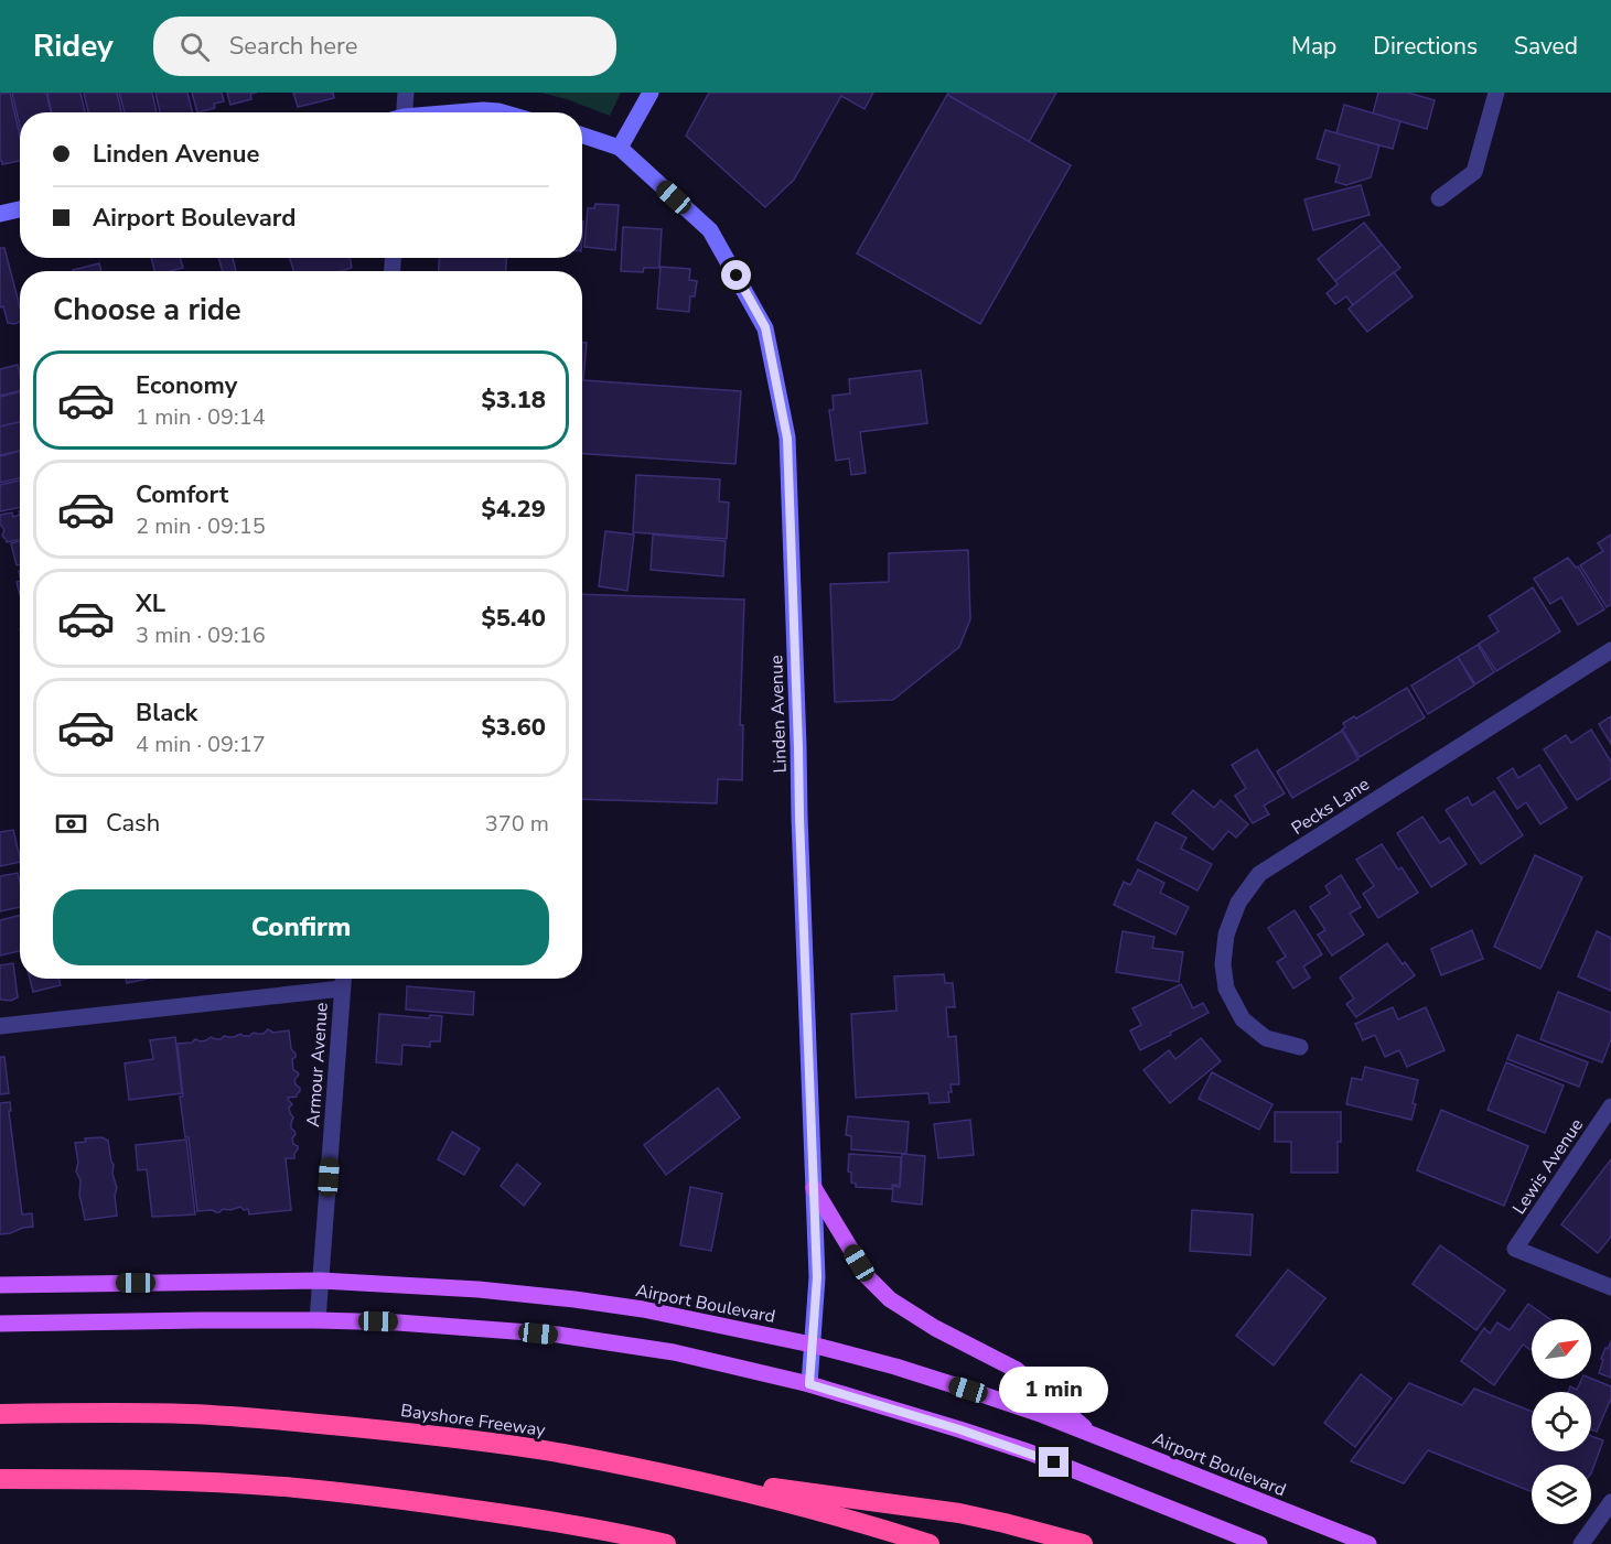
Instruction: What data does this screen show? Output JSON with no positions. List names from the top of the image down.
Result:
{
  "streets": {
    "highway": ["Bayshore Freeway"],
    "main road": ["Linden Avenue", "Airport Boulevard"],
    "street": ["Pecks Lane", "Armour Avenue", "Lewis Avenue"]
  },
  "crossings": [
    ["Linden Avenue", "Airport Boulevard"],
    ["Armour Avenue", "Airport Boulevard"]
  ],
  "north": "top right",
  "page": {
    "header": "Ridey",
    "search": "Search here",
    "nav": ["Map", "Directions", "Saved"],
    "banner": ["Linden Avenue", "Airport Boulevard"],
    "heading": "Choose a ride",
    "list": [
      {
        "name": "Economy",
        "note": "1 min · 09:14",
        "value": "$3.18"
      },
      {
        "name": "Comfort",
        "note": "2 min · 09:15",
        "value": "$4.29"
      },
      {
        "name": "XL",
        "note": "3 min · 09:16",
        "value": "$5.40"
      },
      {
        "name": "Black",
        "note": "4 min · 09:17",
        "value": "$3.60"
      }
    ],
    "pay": ["Cash", "370 m"],
    "buttons": "Confirm",
    "bubble": "1 min"
  }
}
